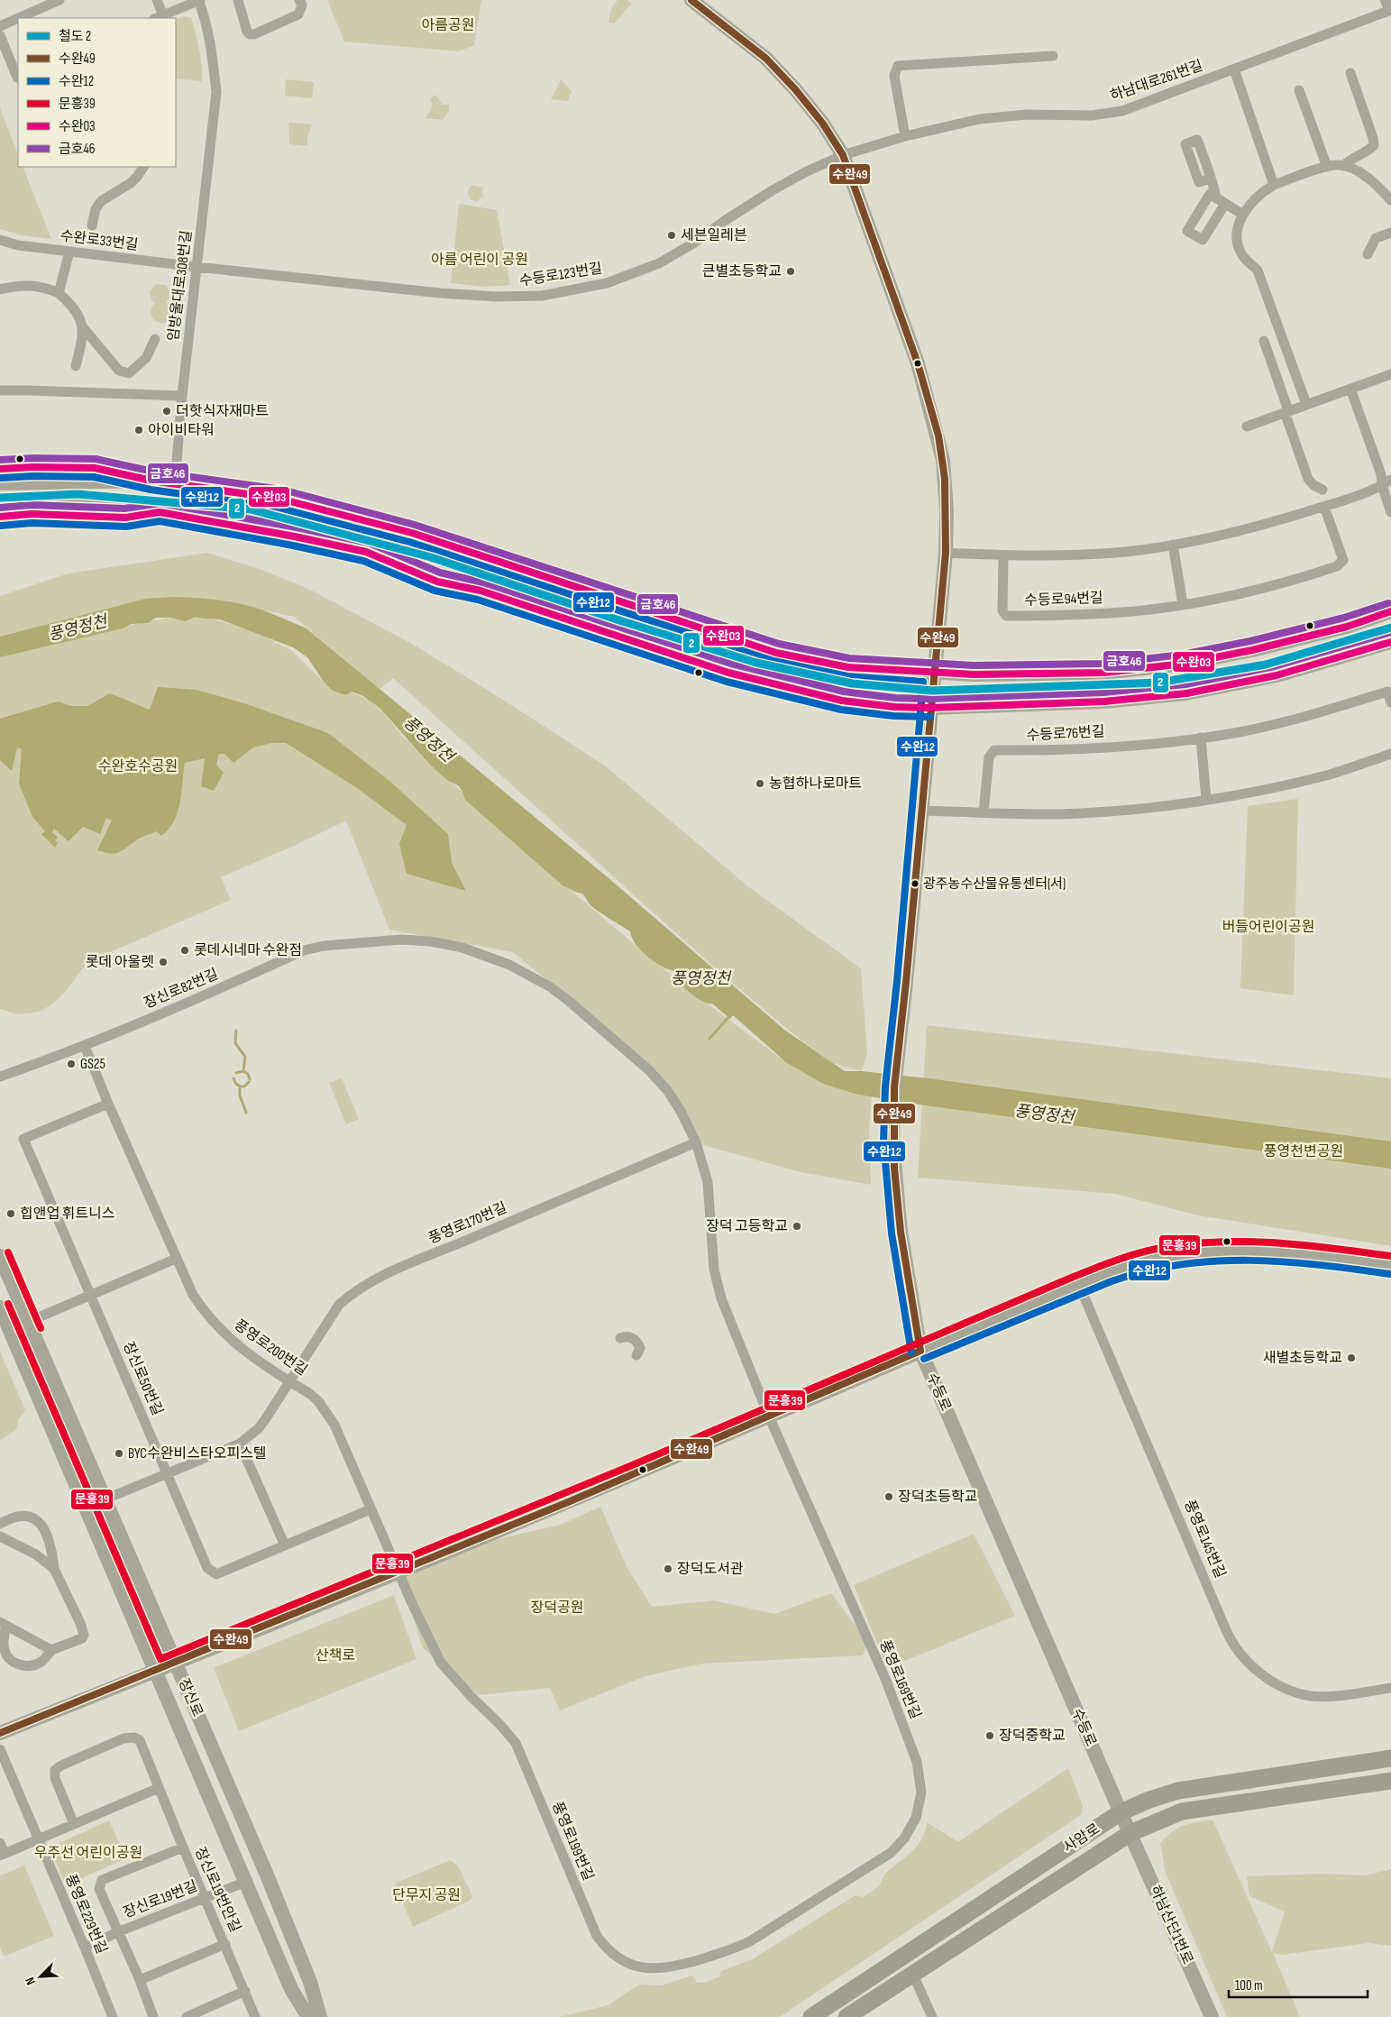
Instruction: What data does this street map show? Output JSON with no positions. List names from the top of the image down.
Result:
{
  "streets": {
    "main road": [
      "수등로",
      "장신로",
      "사암로",
      "하남산단1번로"
    ],
    "street": [
      "하남대로261번길",
      "수완로33번길",
      "수등로123번길",
      "임방울대로308번길",
      "수등로94번길",
      "수등로76번길",
      "장신로82번길",
      "풍영로170번길",
      "풍영로200번길",
      "장신로50번길",
      "풍영로145번길",
      "풍영로169번길",
      "풍영로199번길",
      "장신로19번안길",
      "장신로19번길",
      "풍영로229번길"
    ]
  },
  "crossings": [
    ["하남대로261번길", "수등로123번길"],
    ["하남대로261번길", "수등로"],
    ["수완로33번길", "수등로123번길"],
    ["수완로33번길", "임방울대로308번길"],
    ["수등로123번길", "임방울대로308번길"],
    ["수등로123번길", "수등로"],
    ["장신로82번길", "풍영로170번길"],
    ["장신로82번길", "풍영로200번길"],
    ["풍영로170번길", "풍영로200번길"],
    ["풍영로200번길", "장신로50번길"],
    ["풍영로200번길", "풍영로199번길"],
    ["수등로", "사암로"],
    ["수등로", "하남산단1번로"],
    ["풍영로169번길", "풍영로199번길"],
    ["장신로", "장신로19번길"],
    ["사암로", "하남산단1번로"],
    ["장신로19번안길", "장신로19번길"],
    ["장신로19번길", "풍영로229번길"]
  ],
  "water": ["풍영정천"],
  "parks": [
    "아름공원",
    "아름 어린이 공원",
    "수완호수공원",
    "버들어린이공원",
    "풍영천변공원",
    "장덕공원",
    "산책로",
    "우주선 어린이공원",
    "단무지 공원"
  ],
  "places": [
    "세븐일레븐",
    "큰별초등학교",
    "더핫식자재마트",
    "아이비타워",
    "농협하나로마트",
    "광주농수산물유통센터(서)",
    "롯데시네마 수완점",
    "롯데 아울렛",
    "GS25",
    "힙앤업 휘트니스",
    "장덕 고등학교",
    "새별초등학교",
    "BYC수완비스타오피스텔",
    "장덕초등학교",
    "장덕도서관",
    "장덕중학교"
  ],
  "lines": [
    "transit line 수완49",
    "transit line 금호46",
    "transit line 수완03",
    "transit line 수완12",
    "rail line 2",
    "transit line 문흥39"
  ],
  "legend": [
    "철도 2",
    "수완49",
    "수완12",
    "문흥39",
    "수완03",
    "금호46"
  ],
  "scale_bar": "100 m",
  "north": "bottom left"
}
